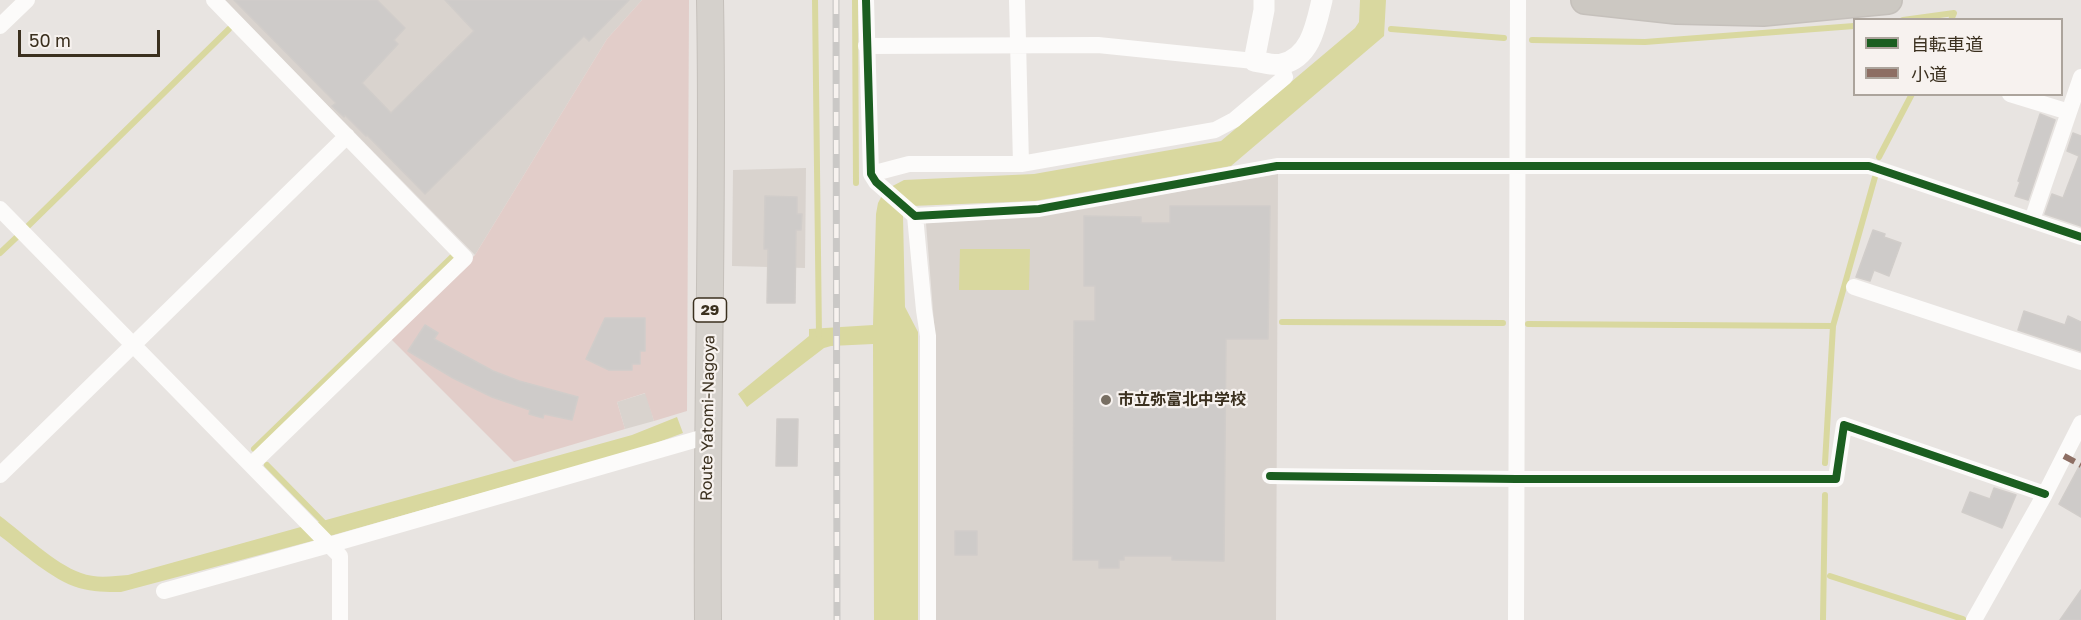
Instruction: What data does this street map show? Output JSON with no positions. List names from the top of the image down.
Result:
{
  "streets": {
    "main road": ["29", "Route Yatomi-Nagoya"]
  },
  "places": ["市立弥富北中学校"],
  "legend": ["自転車道", "小道"],
  "scale_bar": "50 m"
}
